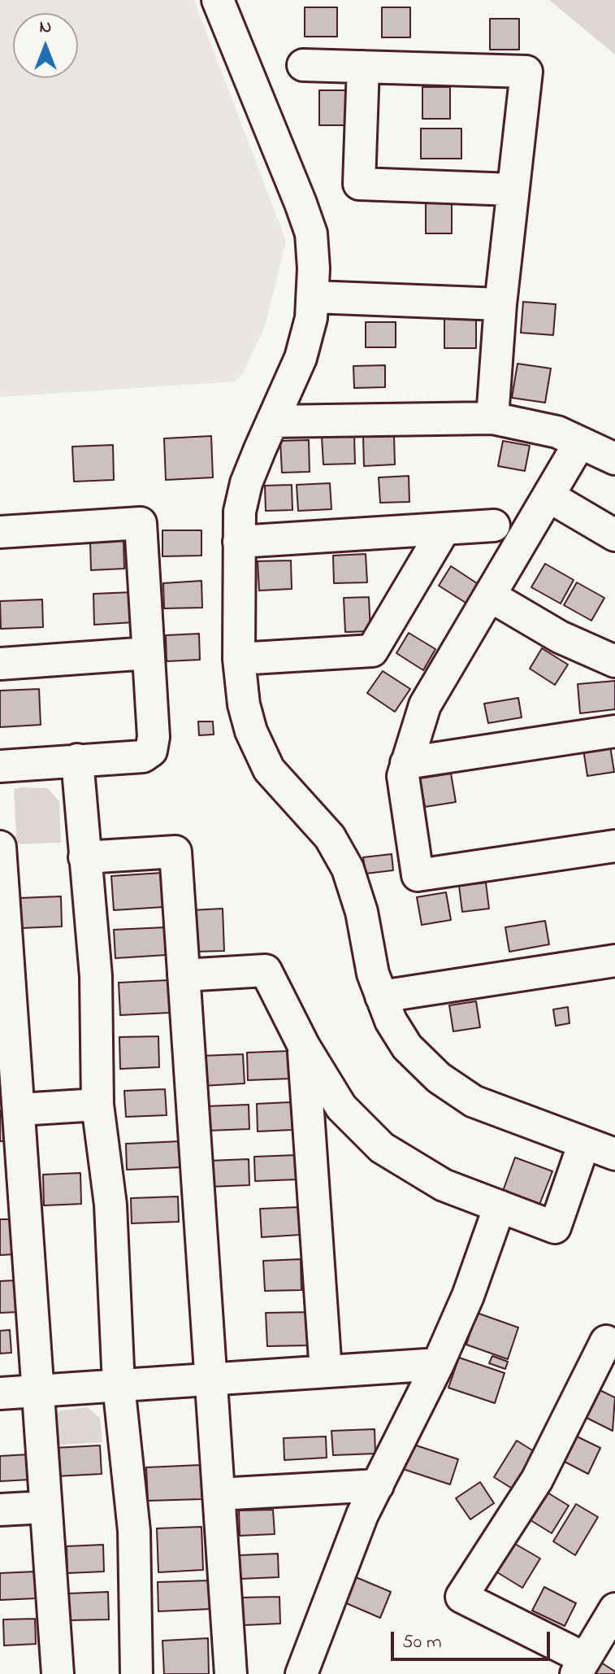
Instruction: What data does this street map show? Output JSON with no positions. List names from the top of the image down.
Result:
{
  "scale_bar": "50 m",
  "north": "top"
}
